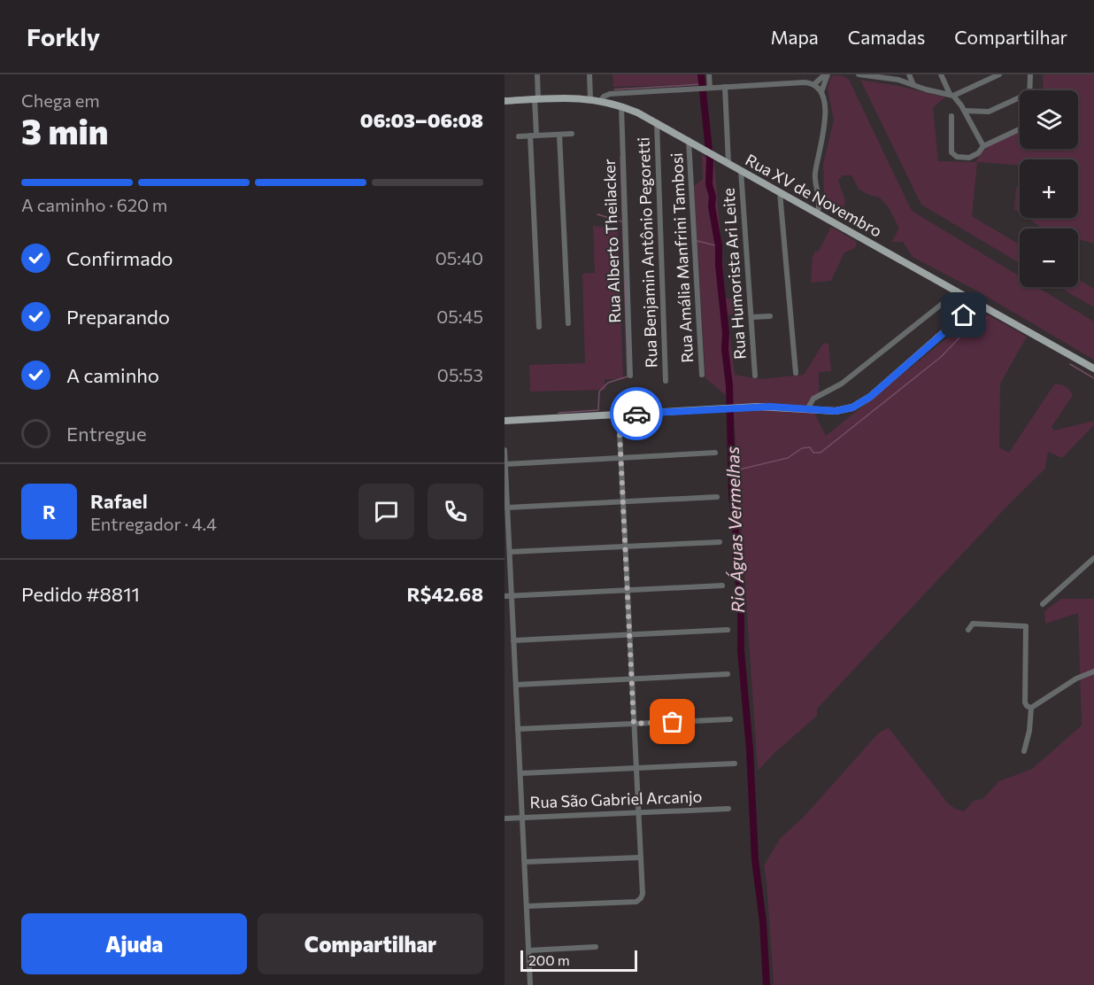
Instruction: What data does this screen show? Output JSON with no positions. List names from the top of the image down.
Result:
{
  "streets": {
    "main road": ["Rua XV de Novembro"],
    "street": [
      "Rua Alberto Theilacker",
      "Rua Benjamin Antônio Pegoretti",
      "Rua Amália Manfrini Tambosi",
      "Rua Humorista Ari Leite",
      "Rua São Gabriel Arcanjo"
    ]
  },
  "crossings": [
    ["Rua XV de Novembro", "Rua Alberto Theilacker"],
    ["Rua XV de Novembro", "Rua Benjamin Antônio Pegoretti"],
    ["Rua XV de Novembro", "Rua Amália Manfrini Tambosi"],
    ["Rua XV de Novembro", "Rua Humorista Ari Leite"]
  ],
  "water": ["Rio Águas Vermelhas"],
  "scale_bar": "200 m",
  "page": {
    "header": "Forkly",
    "nav": ["Mapa", "Camadas", "Compartilhar"],
    "heading": ["3 min", "Chega em", "06:03–06:08"],
    "panel": [
      "Rafael",
      "Entregador · 4.4",
      "Pedido #8811",
      "R$42.68"
    ],
    "map_buttons": ["+", "−"],
    "bar": "A caminho · 620 m",
    "list": [
      ["Confirmado", "05:40"],
      ["Preparando", "05:45"],
      ["A caminho", "05:53"],
      "Entregue"
    ],
    "round": "R",
    "buttons": ["Ajuda", "Compartilhar"],
    "scale": "200 m"
  }
}
